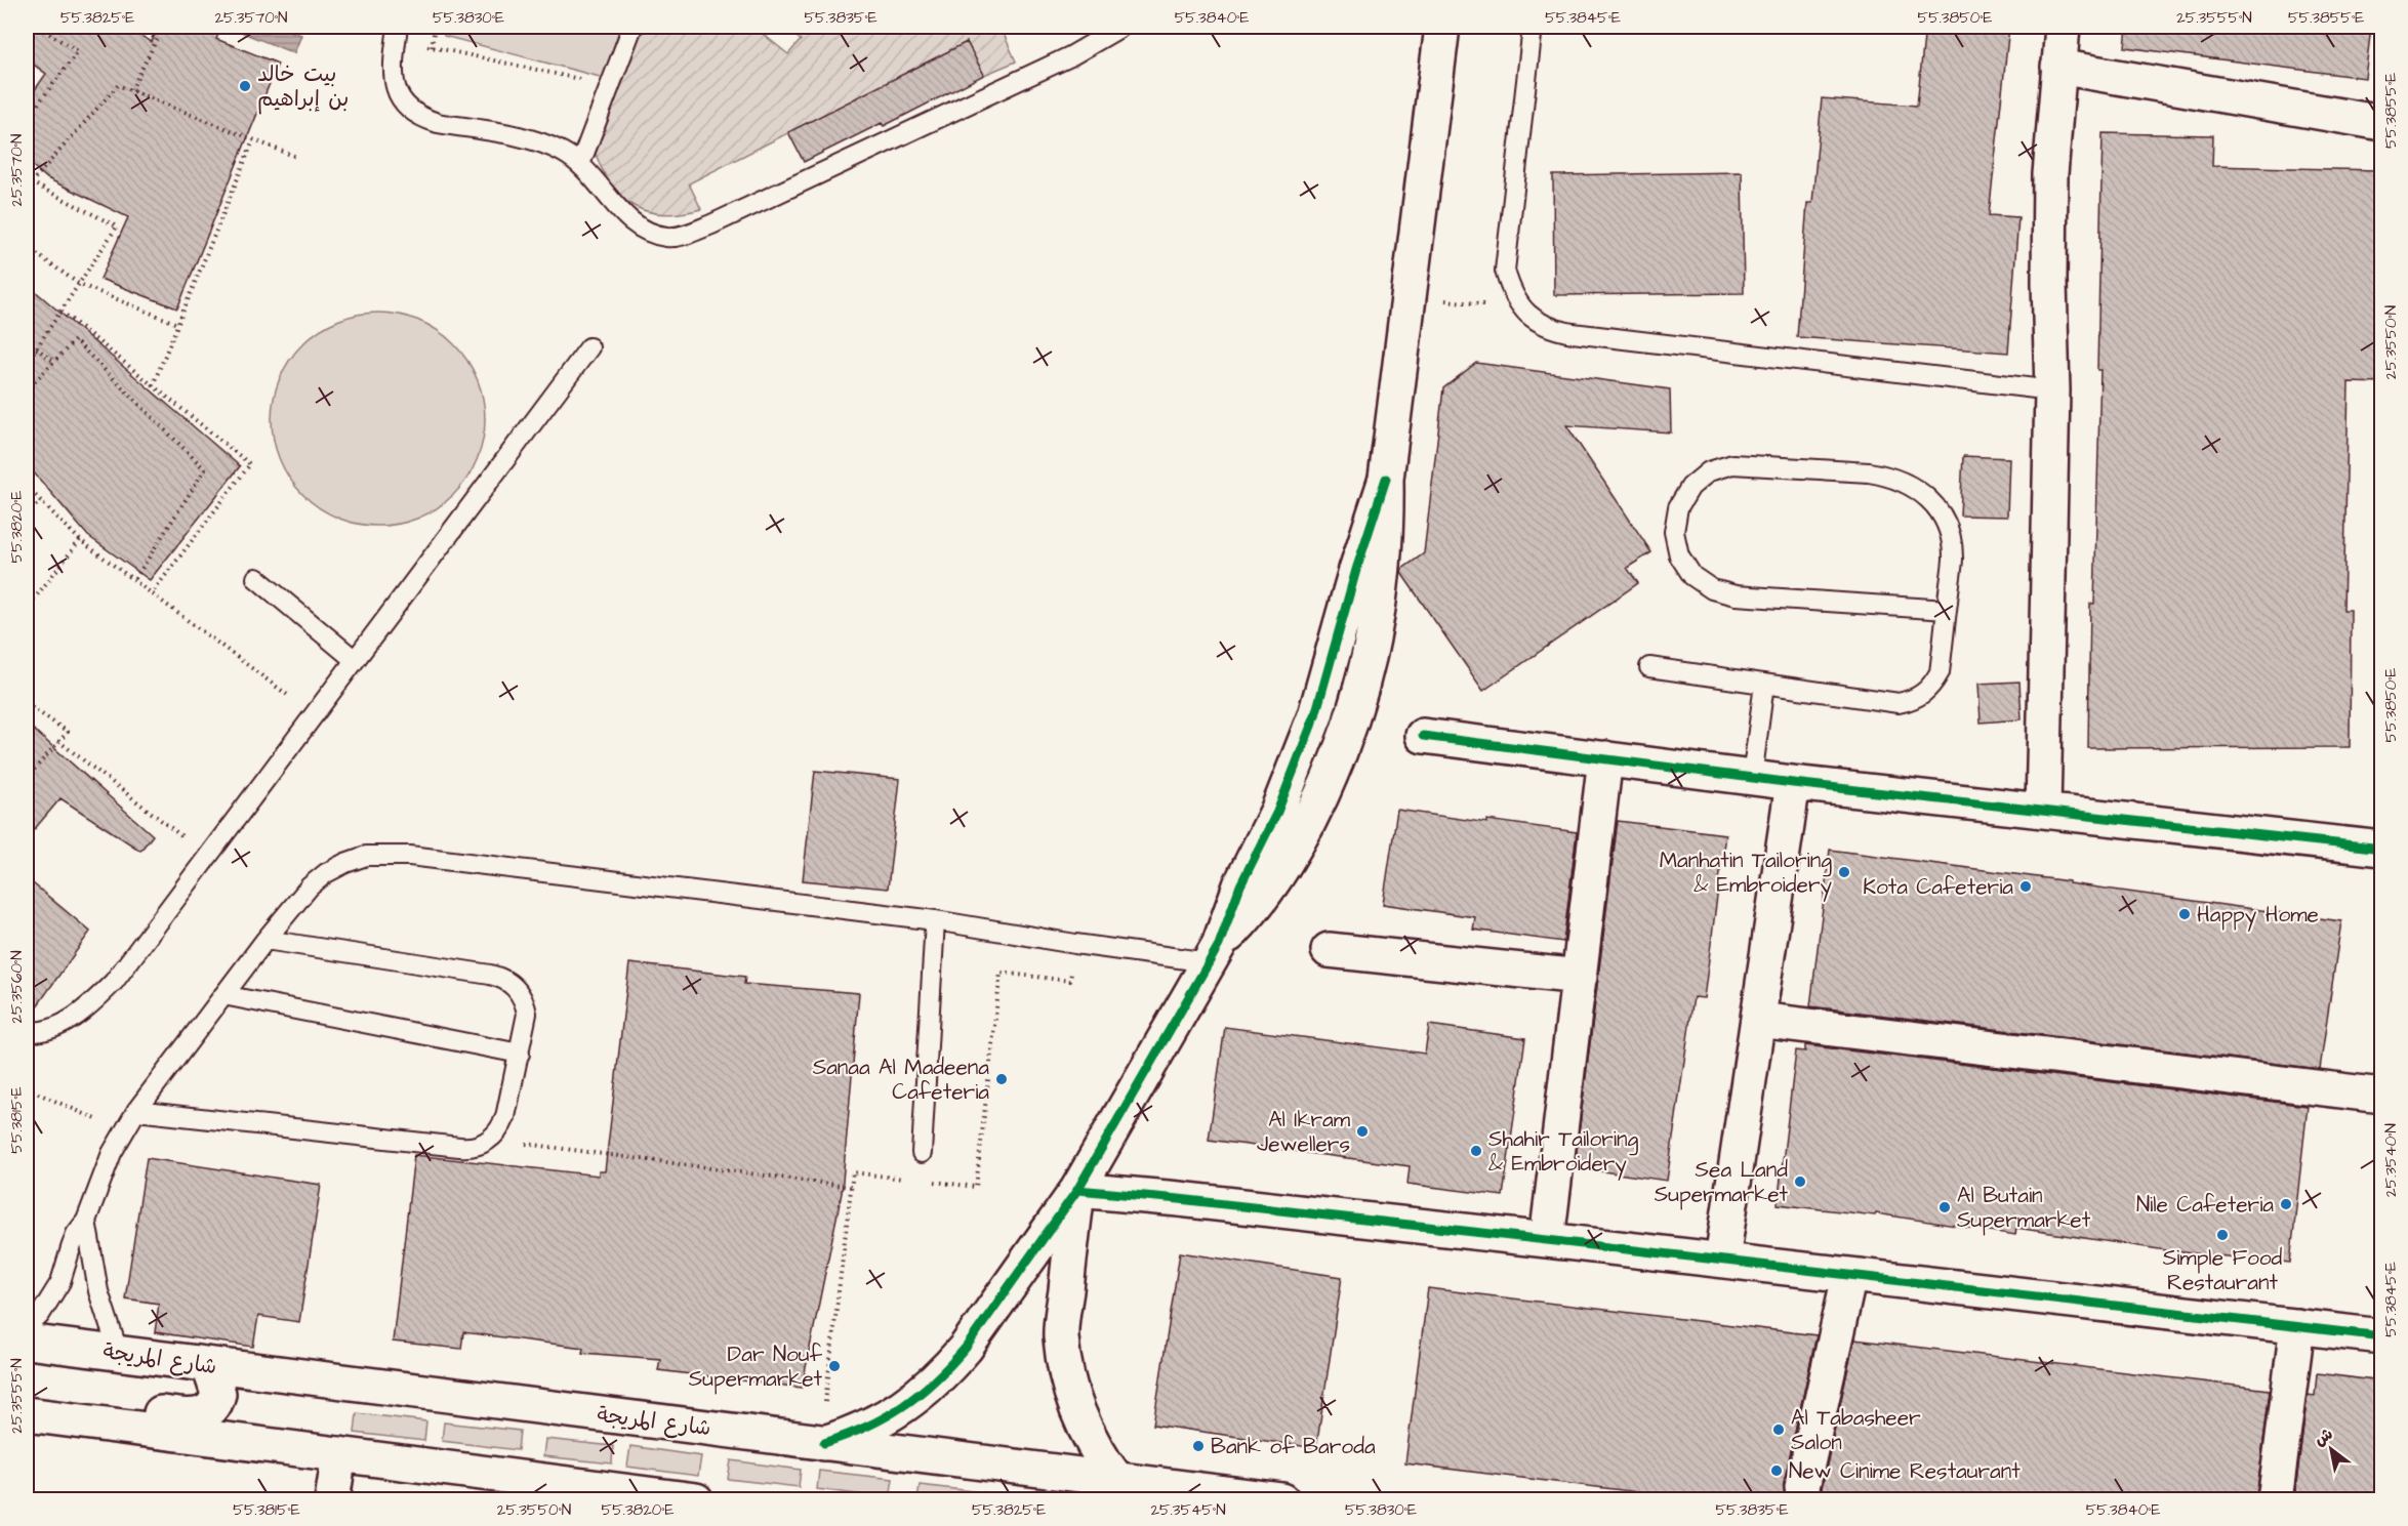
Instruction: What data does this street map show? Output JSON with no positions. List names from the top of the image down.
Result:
{
  "streets": {
    "street": ["شارع المريجة"]
  },
  "places": [
    "بيت خالد بن إبراهيم",
    "Manhatin Tailoring & Embroidery",
    "Kota Cafeteria",
    "Happy Home",
    "Sanaa Al Madeena Cafeteria",
    "Al Ikram Jewellers",
    "Shahir Tailoring & Embroidery",
    "Sea Land Supermarket",
    "Nile Cafeteria",
    "Al Butain Supermarket",
    "Simple Food Restaurant",
    "Dar Nouf Supermarket",
    "Al Tabasheer Salon",
    "Bank of Baroda",
    "New Cinime Restaurant"
  ],
  "north": "top left",
  "coordinates": [
    "55.3825°E",
    "25.3570°N",
    "55.3830°E",
    "55.3835°E",
    "55.3840°E",
    "55.3845°E",
    "55.3850°E",
    "25.3555°N",
    "55.3855°E",
    "25.3550°N",
    "55.3820°E",
    "25.3560°N",
    "55.3815°E",
    "25.3540°N",
    "25.3545°N"
  ]
}
